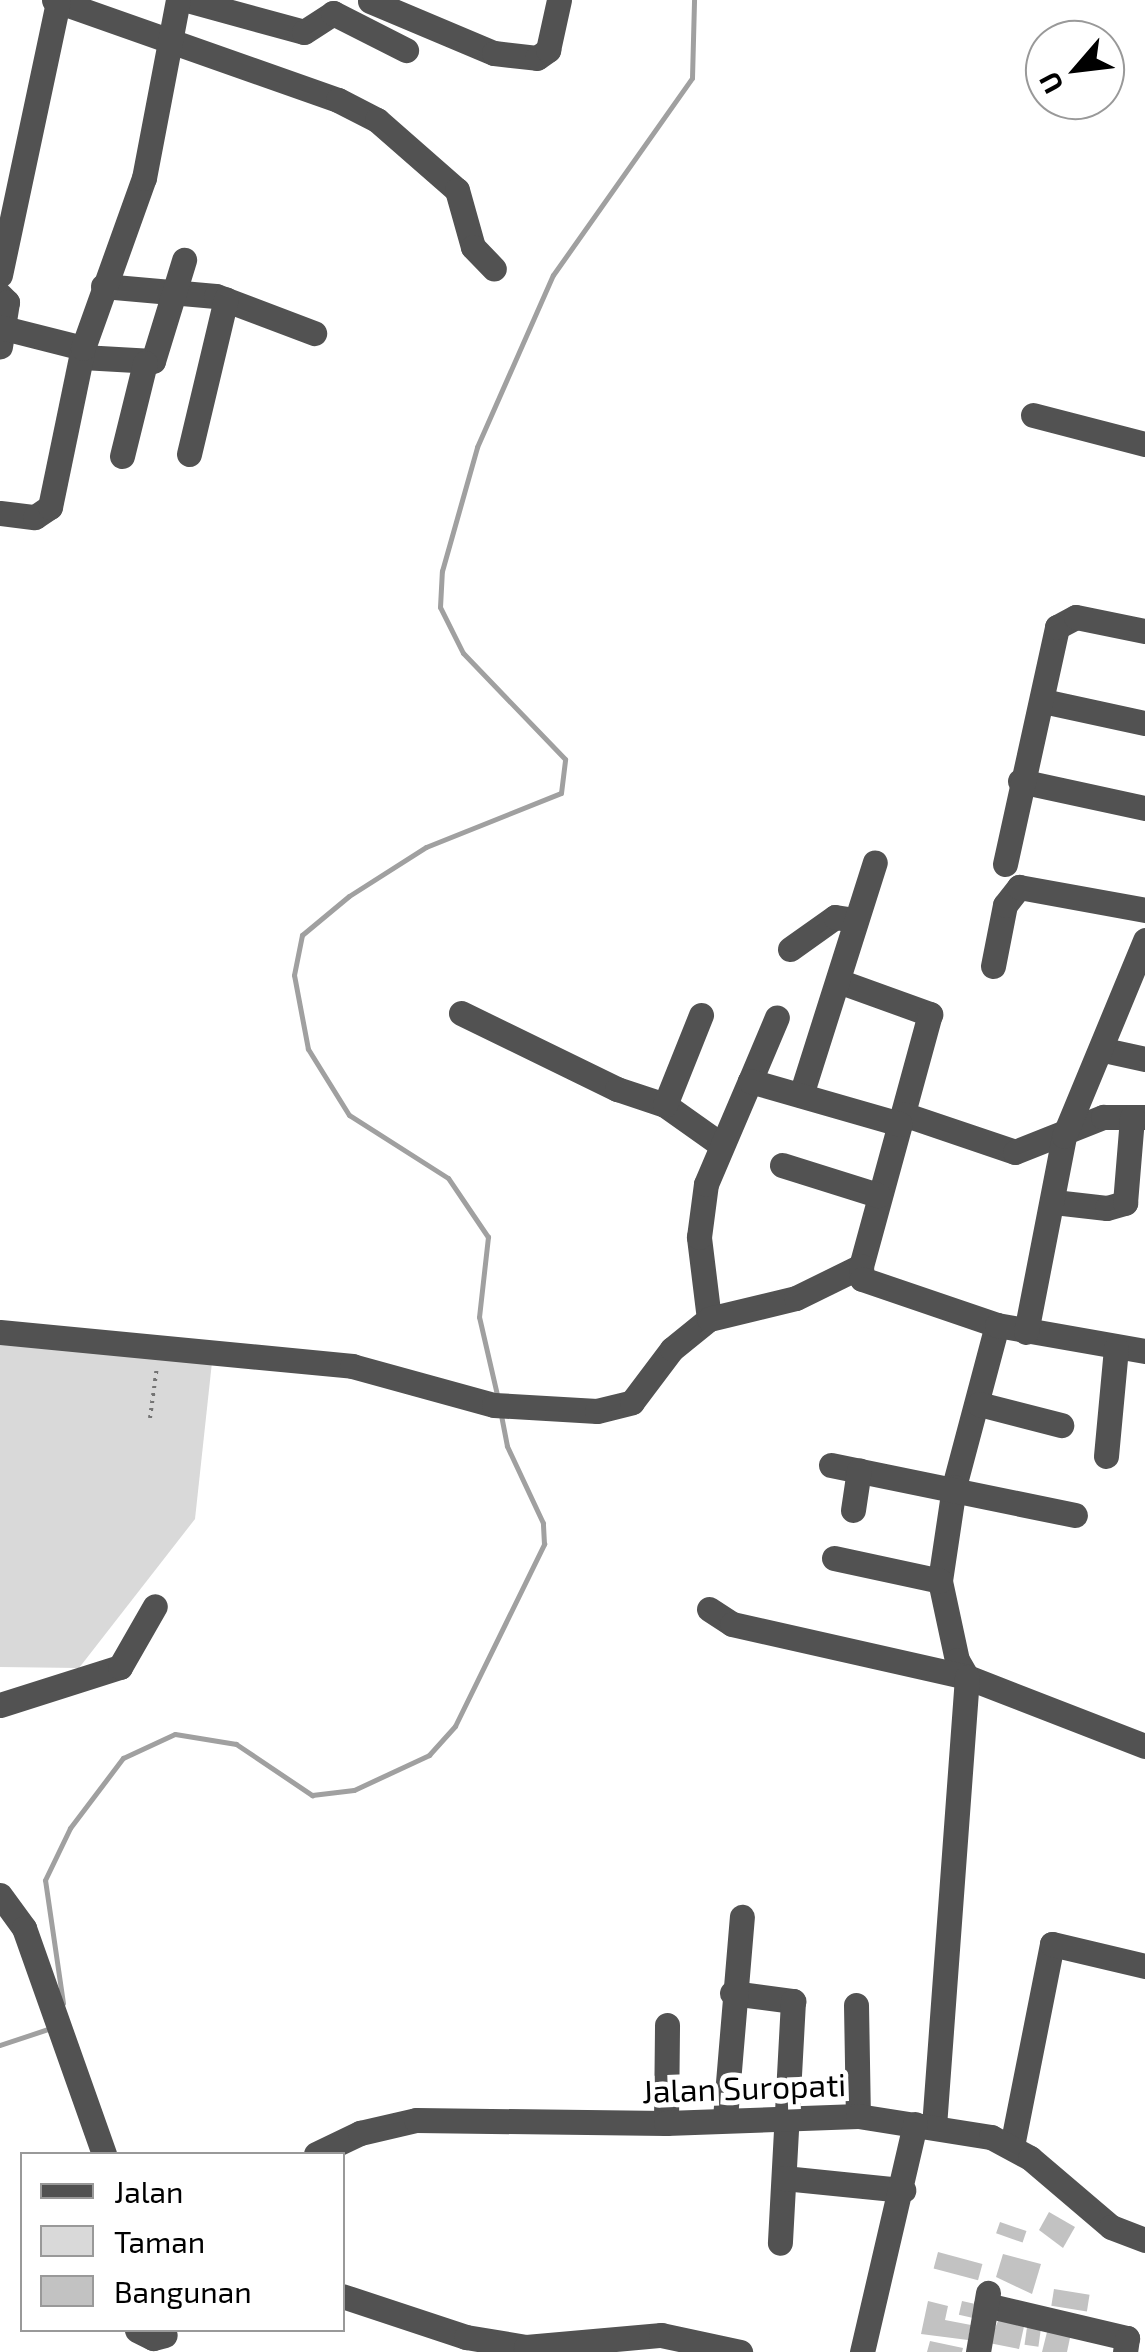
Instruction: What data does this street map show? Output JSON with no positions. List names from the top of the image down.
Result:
{
  "streets": {
    "street": ["Jalan Suropati"]
  },
  "legend": ["Jalan", "Taman", "Bangunan"],
  "north": "bottom left"
}
